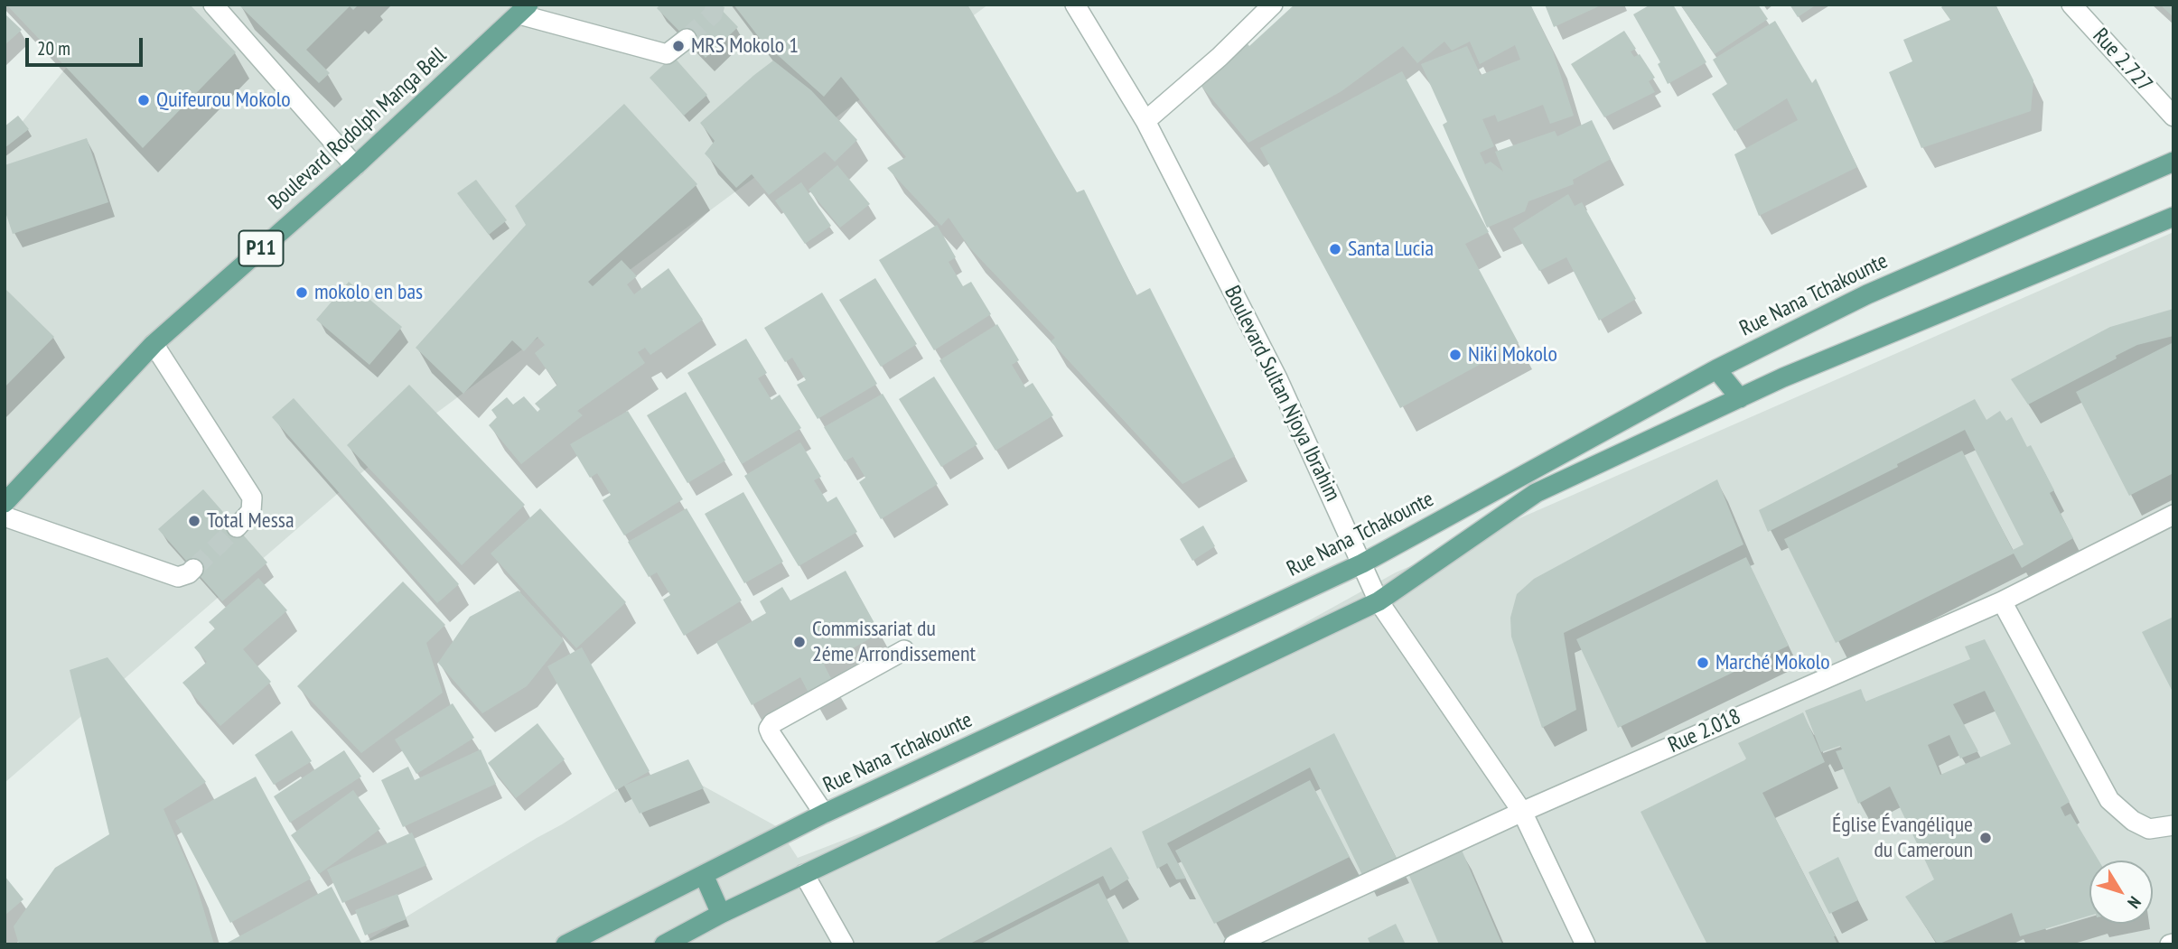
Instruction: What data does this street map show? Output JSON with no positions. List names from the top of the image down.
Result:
{
  "streets": {
    "main road": ["Boulevard Rodolph Manga Bell", "P11", "Rue Nana Tchakounte"],
    "street": ["Rue 2.727", "Boulevard Sultan Njoya Ibrahim", "Rue 2.018"]
  },
  "crossings": [
    ["Rue Nana Tchakounte", "Boulevard Sultan Njoya Ibrahim"],
    ["Boulevard Sultan Njoya Ibrahim", "Rue 2.018"]
  ],
  "places": [
    "MRS Mokolo 1",
    "Quifeurou Mokolo",
    "Santa Lucia",
    "mokolo en bas",
    "Niki Mokolo",
    "Total Messa",
    "Commissariat du 2éme Arrondissement",
    "Marché Mokolo",
    "Église Évangélique du Cameroun"
  ],
  "scale_bar": "20 m",
  "north": "bottom right"
}
